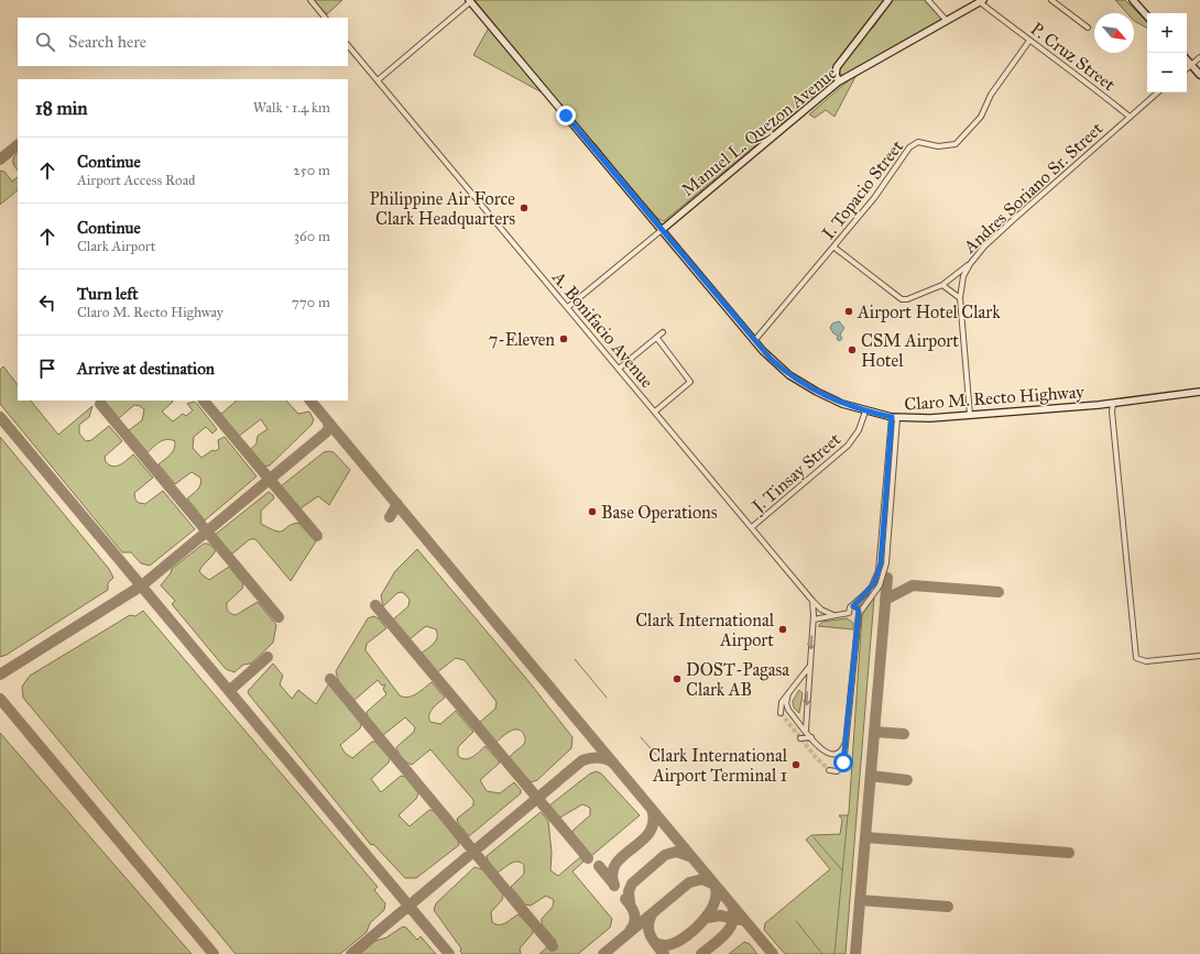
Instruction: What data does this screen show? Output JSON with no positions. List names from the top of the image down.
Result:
{
  "streets": {
    "main road": ["Manuel L. Quezon Avenue", "Claro M. Recto Highway"],
    "street": [
      "P. Cruz Street",
      "Andres Soriano Sr. Street",
      "I. Topacio Street",
      "A. Bonifacio Avenue",
      "J. Tinsay Street"
    ]
  },
  "crossings": [
    ["P. Cruz Street", "Manuel L. Quezon Avenue"],
    ["P. Cruz Street", "Andres Soriano Sr. Street"],
    ["P. Cruz Street", "I. Topacio Street"],
    ["Manuel L. Quezon Avenue", "A. Bonifacio Avenue"],
    ["Manuel L. Quezon Avenue", "Claro M. Recto Highway"],
    ["Andres Soriano Sr. Street", "Claro M. Recto Highway"],
    ["I. Topacio Street", "Claro M. Recto Highway"],
    ["A. Bonifacio Avenue", "J. Tinsay Street"],
    ["Claro M. Recto Highway", "J. Tinsay Street"]
  ],
  "places": [
    "Philippine Air Force Clark Headquarters",
    "Airport Hotel Clark",
    "7-Eleven",
    "CSM Airport Hotel",
    "Base Operations",
    "Clark International Airport",
    "DOST-Pagasa Clark AB",
    "Clark International Airport Terminal 1"
  ],
  "north": "bottom right",
  "page": {
    "map_buttons": ["+", "−"],
    "search": "Search here",
    "heading": ["18 min", "Walk · 1.4 km"],
    "list": [
      ["Continue", "Airport Access Road", "250 m"],
      ["Continue", "Clark Airport", "360 m"],
      ["Turn left", "Claro M. Recto Highway", "770 m"],
      "Arrive at destination"
    ]
  }
}
